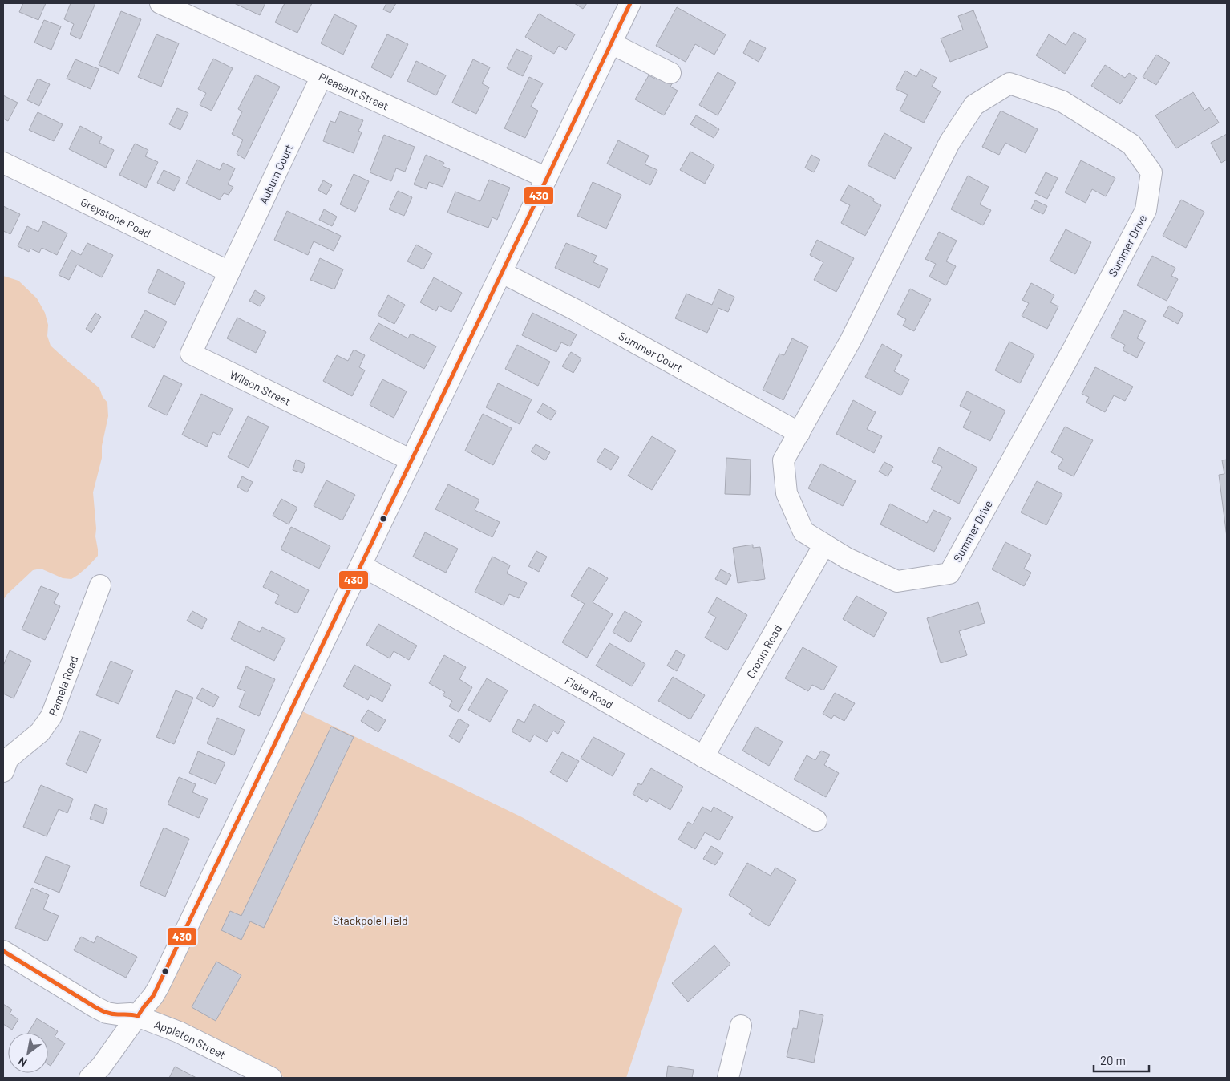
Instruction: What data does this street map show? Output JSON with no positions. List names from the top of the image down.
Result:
{
  "streets": {
    "street": [
      "Pleasant Street",
      "Auburn Court",
      "Greystone Road",
      "Summer Drive",
      "Summer Court",
      "Wilson Street",
      "Cronin Road",
      "Pamela Road",
      "Fiske Road",
      "Appleton Street"
    ]
  },
  "crossings": [
    ["Pleasant Street", "Auburn Court"],
    ["Auburn Court", "Greystone Road"],
    ["Auburn Court", "Wilson Street"],
    ["Greystone Road", "Wilson Street"],
    ["Summer Drive", "Summer Court"],
    ["Summer Drive", "Cronin Road"],
    ["Cronin Road", "Fiske Road"]
  ],
  "parks": ["Stackpole Field"],
  "lines": ["transit line 430"],
  "scale_bar": "20 m",
  "north": "bottom left"
}
